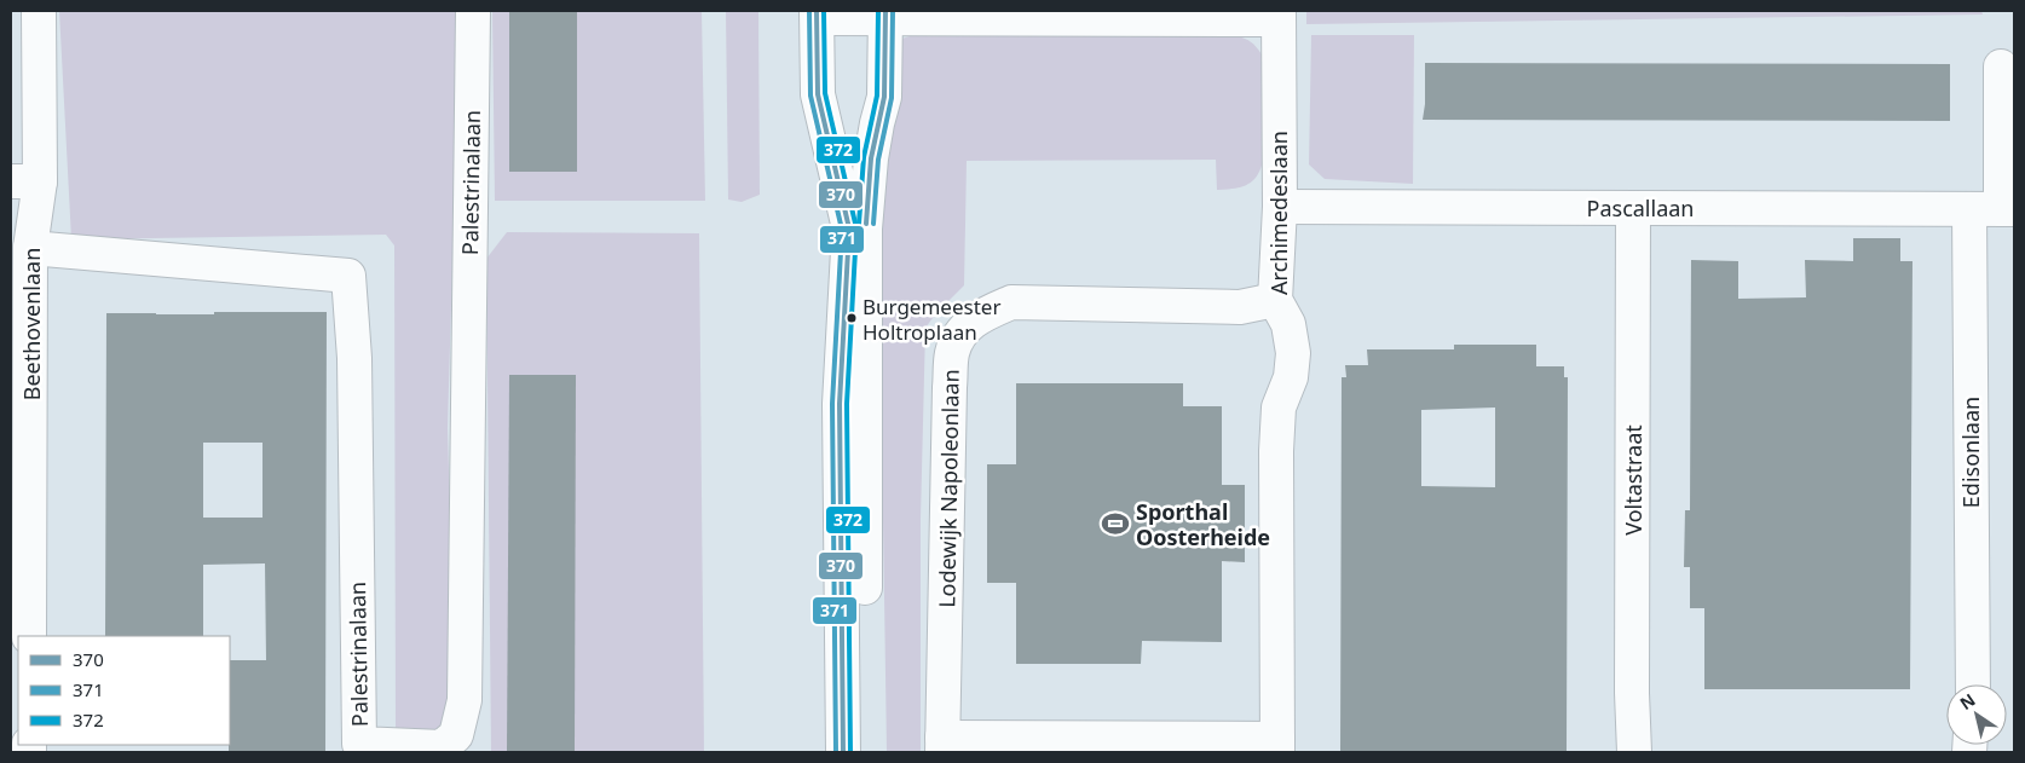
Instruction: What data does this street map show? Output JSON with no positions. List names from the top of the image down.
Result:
{
  "streets": {
    "street": [
      "Palestrinalaan",
      "Pascallaan",
      "Archimedeslaan",
      "Beethovenlaan",
      "Edisonlaan",
      "Voltastraat",
      "Lodewijk Napoleonlaan"
    ]
  },
  "crossings": [
    ["Palestrinalaan", "Beethovenlaan"],
    ["Pascallaan", "Archimedeslaan"],
    ["Pascallaan", "Edisonlaan"],
    ["Pascallaan", "Voltastraat"],
    ["Archimedeslaan", "Lodewijk Napoleonlaan"]
  ],
  "places": {
    "other": ["Burgemeester Holtroplaan"],
    "sports": ["Sporthal Oosterheide"]
  },
  "lines": ["transit line 370", "transit line 371", "transit line 372"],
  "legend": ["370", "371", "372"],
  "north": "top left"
}
